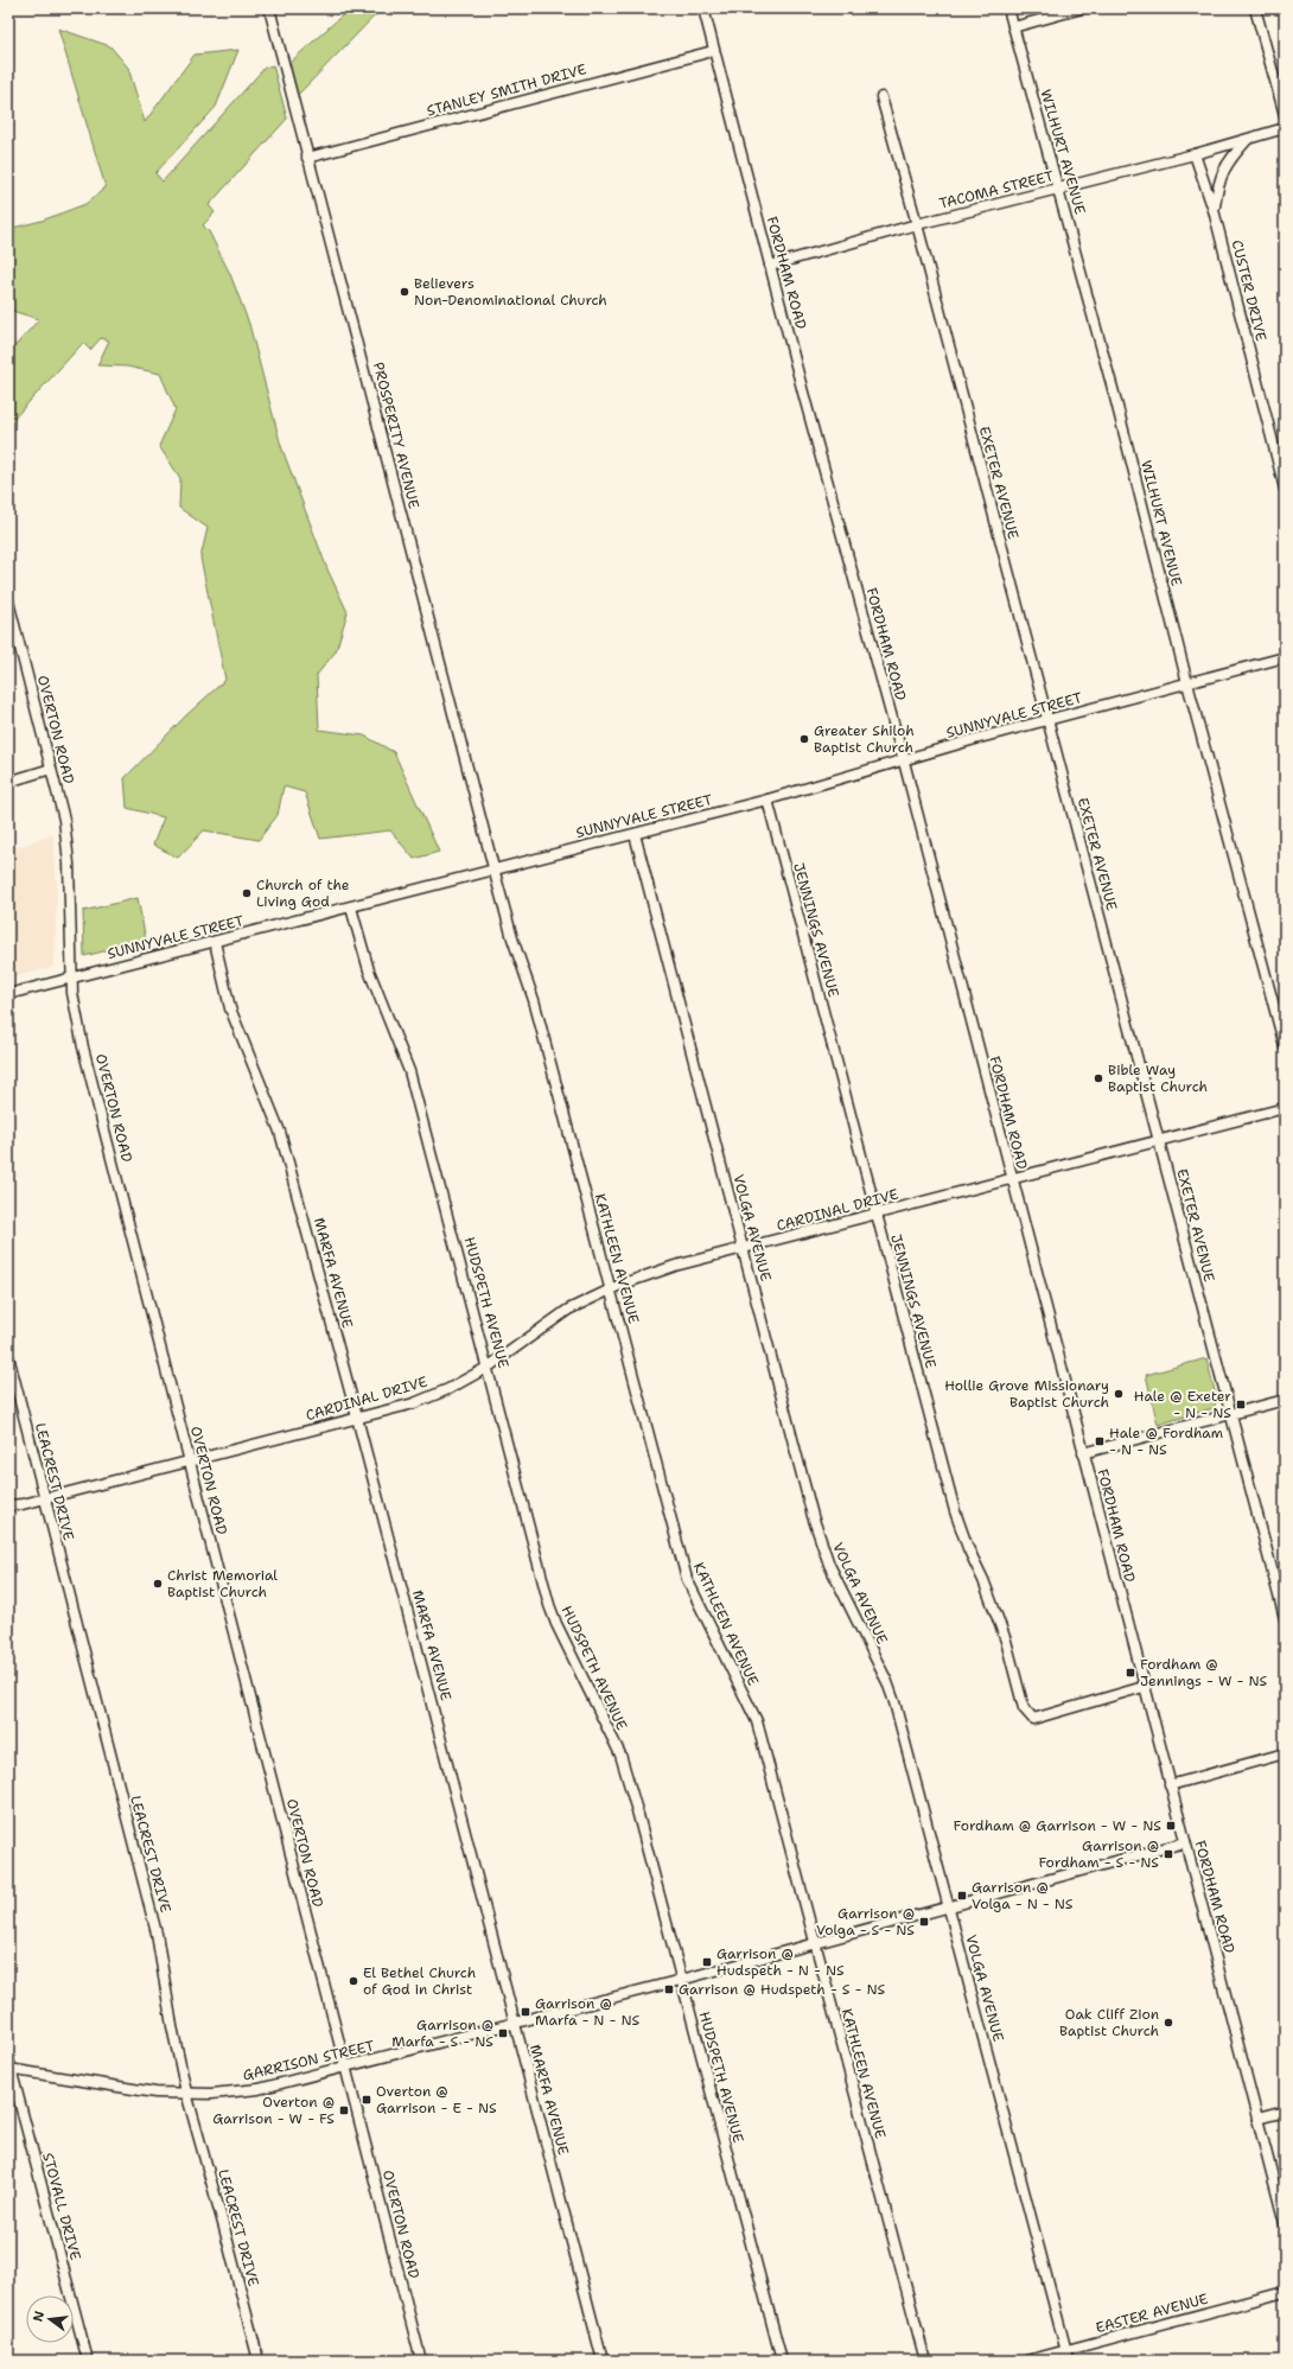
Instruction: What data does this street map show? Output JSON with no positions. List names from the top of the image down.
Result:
{
  "streets": {
    "street": [
      "STANLEY SMITH DRIVE",
      "WILHURT AVENUE",
      "TACOMA STREET",
      "FORDHAM ROAD",
      "CUSTER DRIVE",
      "PROSPERITY AVENUE",
      "EXETER AVENUE",
      "SUNNYVALE STREET",
      "OVERTON ROAD",
      "JENNINGS AVENUE",
      "CARDINAL DRIVE",
      "VOLGA AVENUE",
      "KATHLEEN AVENUE",
      "MARFA AVENUE",
      "HUDSPETH AVENUE",
      "LEACREST DRIVE",
      "GARRISON STREET",
      "STOVALL DRIVE",
      "EASTER AVENUE"
    ]
  },
  "crossings": [
    ["STANLEY SMITH DRIVE", "FORDHAM ROAD"],
    ["STANLEY SMITH DRIVE", "PROSPERITY AVENUE"],
    ["WILHURT AVENUE", "TACOMA STREET"],
    ["WILHURT AVENUE", "SUNNYVALE STREET"],
    ["TACOMA STREET", "FORDHAM ROAD"],
    ["TACOMA STREET", "CUSTER DRIVE"],
    ["TACOMA STREET", "EXETER AVENUE"],
    ["FORDHAM ROAD", "SUNNYVALE STREET"],
    ["FORDHAM ROAD", "JENNINGS AVENUE"],
    ["FORDHAM ROAD", "CARDINAL DRIVE"],
    ["FORDHAM ROAD", "GARRISON STREET"],
    ["PROSPERITY AVENUE", "SUNNYVALE STREET"],
    ["PROSPERITY AVENUE", "KATHLEEN AVENUE"],
    ["EXETER AVENUE", "SUNNYVALE STREET"],
    ["EXETER AVENUE", "CARDINAL DRIVE"],
    ["SUNNYVALE STREET", "OVERTON ROAD"],
    ["SUNNYVALE STREET", "JENNINGS AVENUE"],
    ["SUNNYVALE STREET", "VOLGA AVENUE"],
    ["SUNNYVALE STREET", "KATHLEEN AVENUE"],
    ["SUNNYVALE STREET", "MARFA AVENUE"],
    ["SUNNYVALE STREET", "HUDSPETH AVENUE"],
    ["OVERTON ROAD", "CARDINAL DRIVE"],
    ["OVERTON ROAD", "GARRISON STREET"],
    ["JENNINGS AVENUE", "CARDINAL DRIVE"],
    ["CARDINAL DRIVE", "VOLGA AVENUE"],
    ["CARDINAL DRIVE", "KATHLEEN AVENUE"],
    ["CARDINAL DRIVE", "MARFA AVENUE"],
    ["CARDINAL DRIVE", "HUDSPETH AVENUE"],
    ["CARDINAL DRIVE", "LEACREST DRIVE"],
    ["VOLGA AVENUE", "GARRISON STREET"],
    ["VOLGA AVENUE", "EASTER AVENUE"],
    ["KATHLEEN AVENUE", "GARRISON STREET"],
    ["MARFA AVENUE", "GARRISON STREET"],
    ["HUDSPETH AVENUE", "GARRISON STREET"],
    ["LEACREST DRIVE", "GARRISON STREET"],
    ["GARRISON STREET", "STOVALL DRIVE"]
  ],
  "places": {
    "other": [
      "Believers Non-Denominational Church",
      "Greater Shiloh Baptist Church",
      "Church of the Living God",
      "Bible Way Baptist Church",
      "Hollie Grove Missionary Baptist Church",
      "Christ Memorial Baptist Church",
      "El Bethel Church of God in Christ",
      "Oak Cliff Zion Baptist Church"
    ],
    "transit": [
      "Hale @ Exeter - N - NS",
      "Hale @ Fordham - N - NS",
      "Fordham @ Jennings - W - NS",
      "Fordham @ Garrison - W - NS",
      "Garrison @ Fordham - S - NS",
      "Garrison @ Volga - N - NS",
      "Garrison @ Volga - S - NS",
      "Garrison @ Hudspeth - N - NS",
      "Garrison @ Hudspeth - S - NS",
      "Garrison @ Marfa - N - NS",
      "Garrison @ Marfa - S - NS",
      "Overton @ Garrison - E - NS",
      "Overton @ Garrison - W - FS"
    ]
  },
  "north": "left"
}
